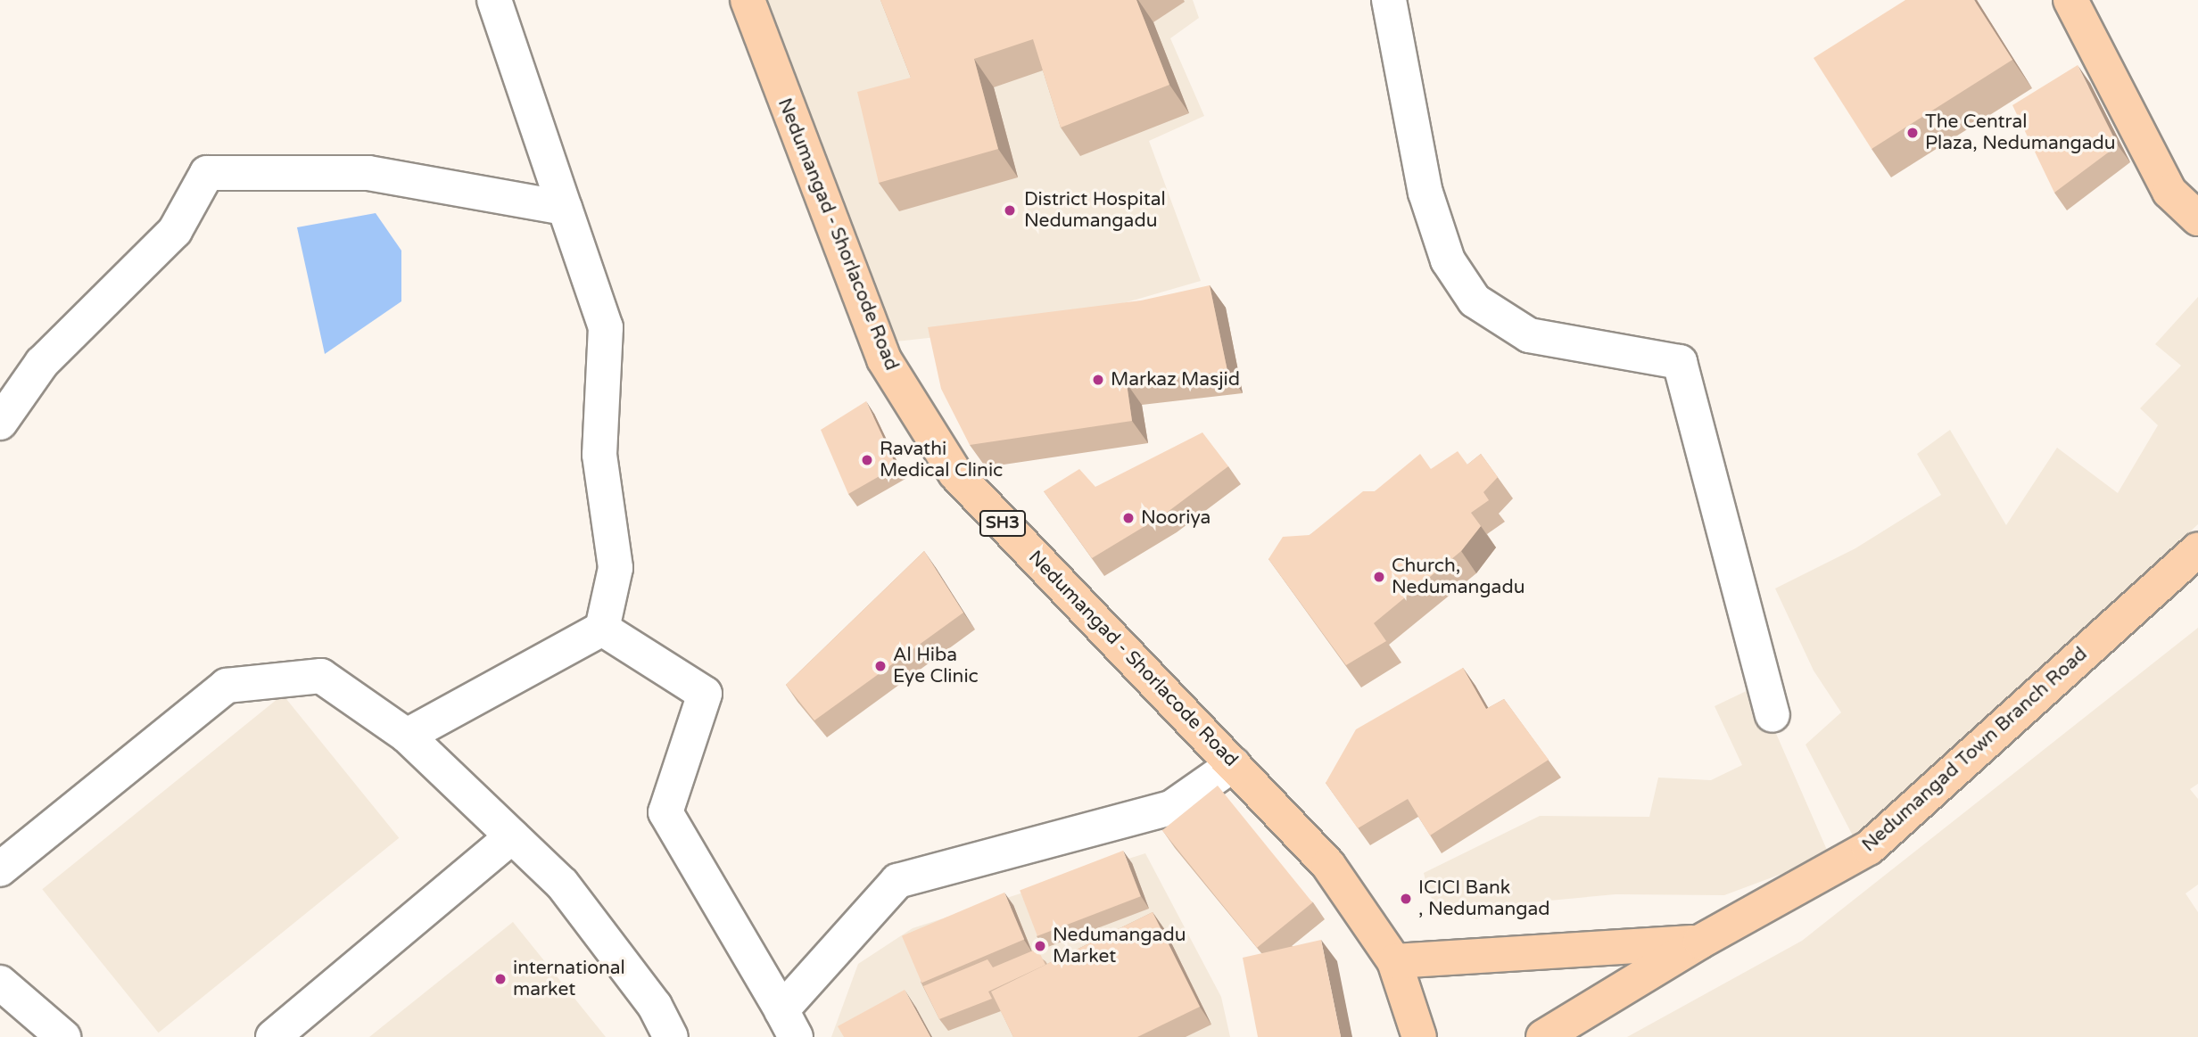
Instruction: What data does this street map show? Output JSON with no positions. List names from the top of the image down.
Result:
{
  "streets": {
    "main road": ["Nedumangad - Shorlacode Road", "SH3", "Nedumangad Town Branch Road"]
  },
  "crossings": [
    ["Nedumangad - Shorlacode Road", "SH3"]
  ],
  "places": [
    "The Central Plaza, Nedumangadu",
    "District Hospital Nedumangadu",
    "Markaz Masjid",
    "Ravathi Medical Clinic",
    "Nooriya",
    "Church, Nedumangadu",
    "Al Hiba Eye Clinic",
    "ICICI Bank , Nedumangad",
    "Nedumangadu Market",
    "international market"
  ]
}
